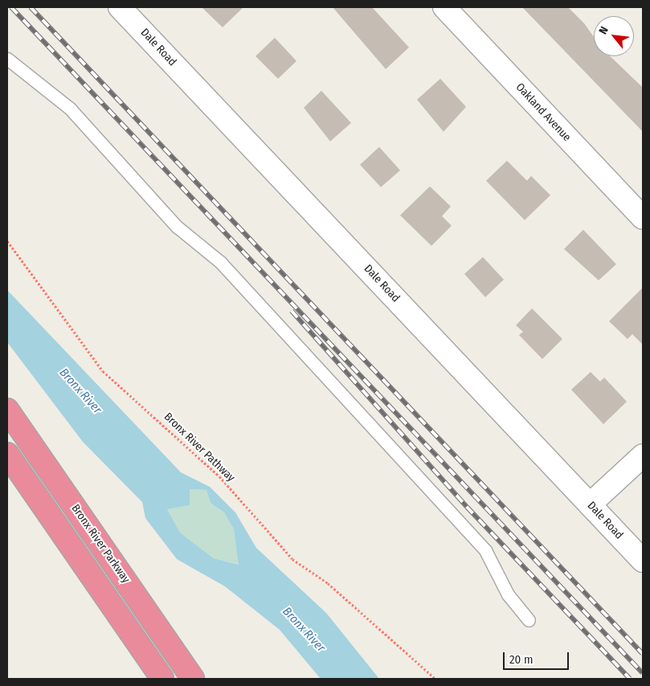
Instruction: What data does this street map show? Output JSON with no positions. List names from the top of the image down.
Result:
{
  "streets": {
    "highway": ["Bronx River Parkway"],
    "street": ["Dale Road", "Oakland Avenue"],
    "path": ["Bronx River Pathway"]
  },
  "water": ["Bronx River"],
  "scale_bar": "20 m",
  "north": "top left"
}
